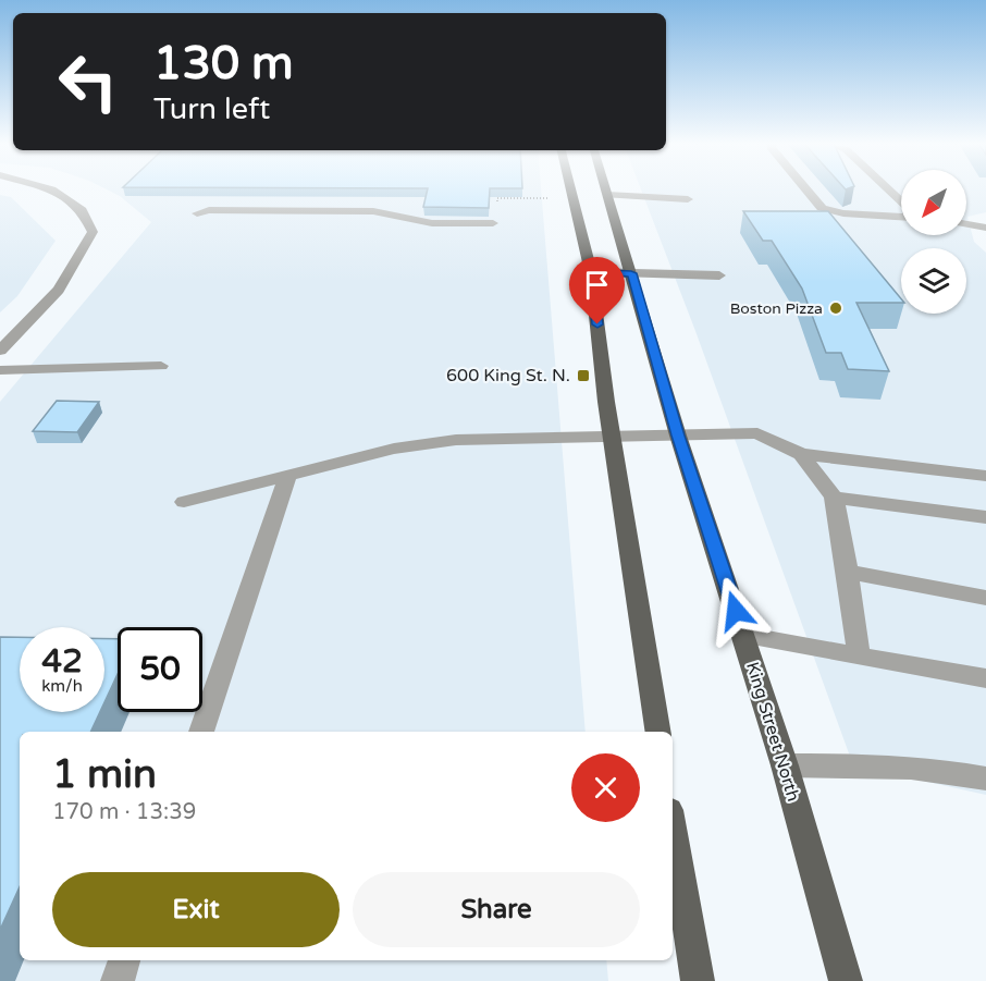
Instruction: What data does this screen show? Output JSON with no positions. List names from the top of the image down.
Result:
{
  "streets": {
    "main road": ["King Street North"]
  },
  "places": {
    "other": ["Boston Pizza"],
    "transit": ["600 King St. N."]
  },
  "north": "bottom left",
  "page": {
    "turn": ["130 m", "Turn left"],
    "speed": "42 km/h",
    "limit": "50",
    "heading": ["1 min", "170 m · 13:39"],
    "buttons": ["Exit", "Share"]
  }
}
